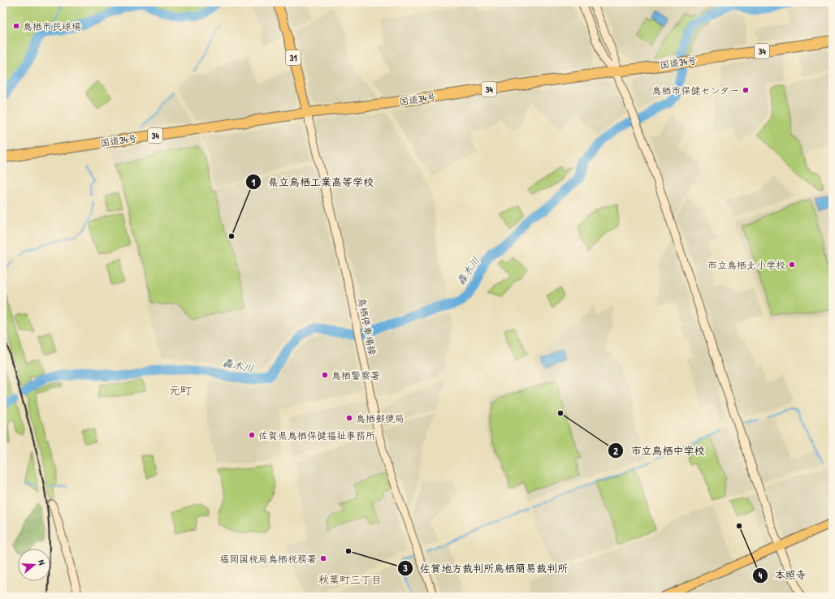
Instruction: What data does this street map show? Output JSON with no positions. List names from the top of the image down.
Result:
{
  "streets": {
    "highway": ["34", "国道34号"],
    "main road": ["31"],
    "street": ["鳥栖停車場線"]
  },
  "crossings": [
    ["31", "国道34号"],
    ["31", "鳥栖停車場線"],
    ["国道34号", "鳥栖停車場線"]
  ],
  "districts": ["元町", "秋葉町三丁目"],
  "water": ["轟木川"],
  "places": [
    "鳥栖市民球場",
    "鳥栖市保健センター",
    "県立鳥栖工業高等学校",
    "市立鳥栖北小学校",
    "鳥栖警察署",
    "市立鳥栖中学校",
    "鳥栖郵便局",
    "佐賀県鳥栖保健福祉事務所",
    "本照寺",
    "佐賀地方裁判所鳥栖簡易裁判所",
    "福岡国税局鳥栖税務署"
  ],
  "north": "right"
}
